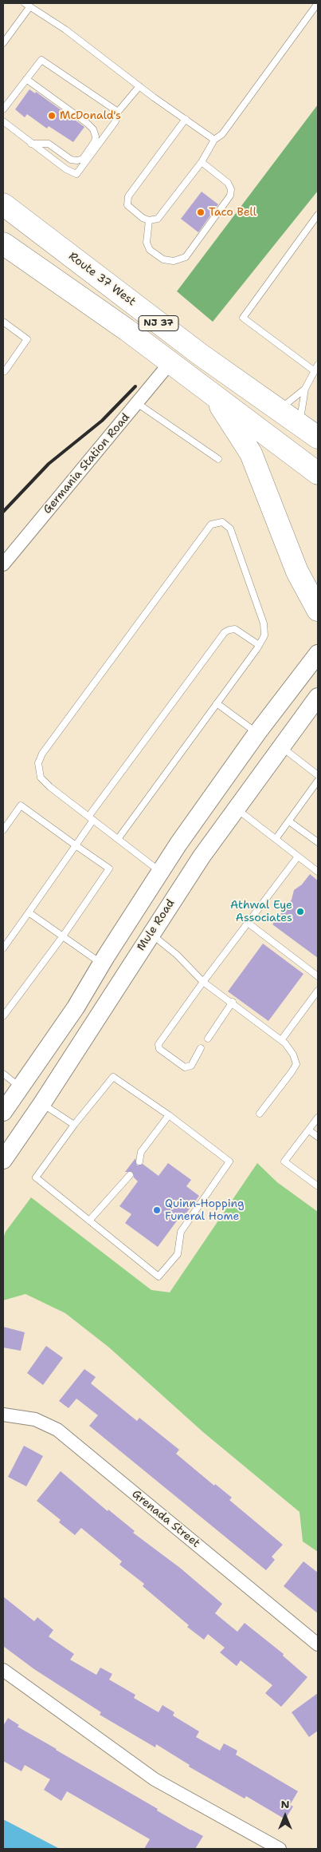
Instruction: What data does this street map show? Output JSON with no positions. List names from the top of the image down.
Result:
{
  "streets": {
    "highway": ["Route 37 West", "NJ 37"],
    "main road": ["Mule Road"],
    "street": ["Germania Station Road", "Grenada Street"]
  },
  "crossings": [
    ["NJ 37", "Germania Station Road"]
  ],
  "places": [
    "McDonald's",
    "Taco Bell",
    "Athwal Eye Associates",
    "Quinn-Hopping Funeral Home"
  ],
  "north": "top"
}
